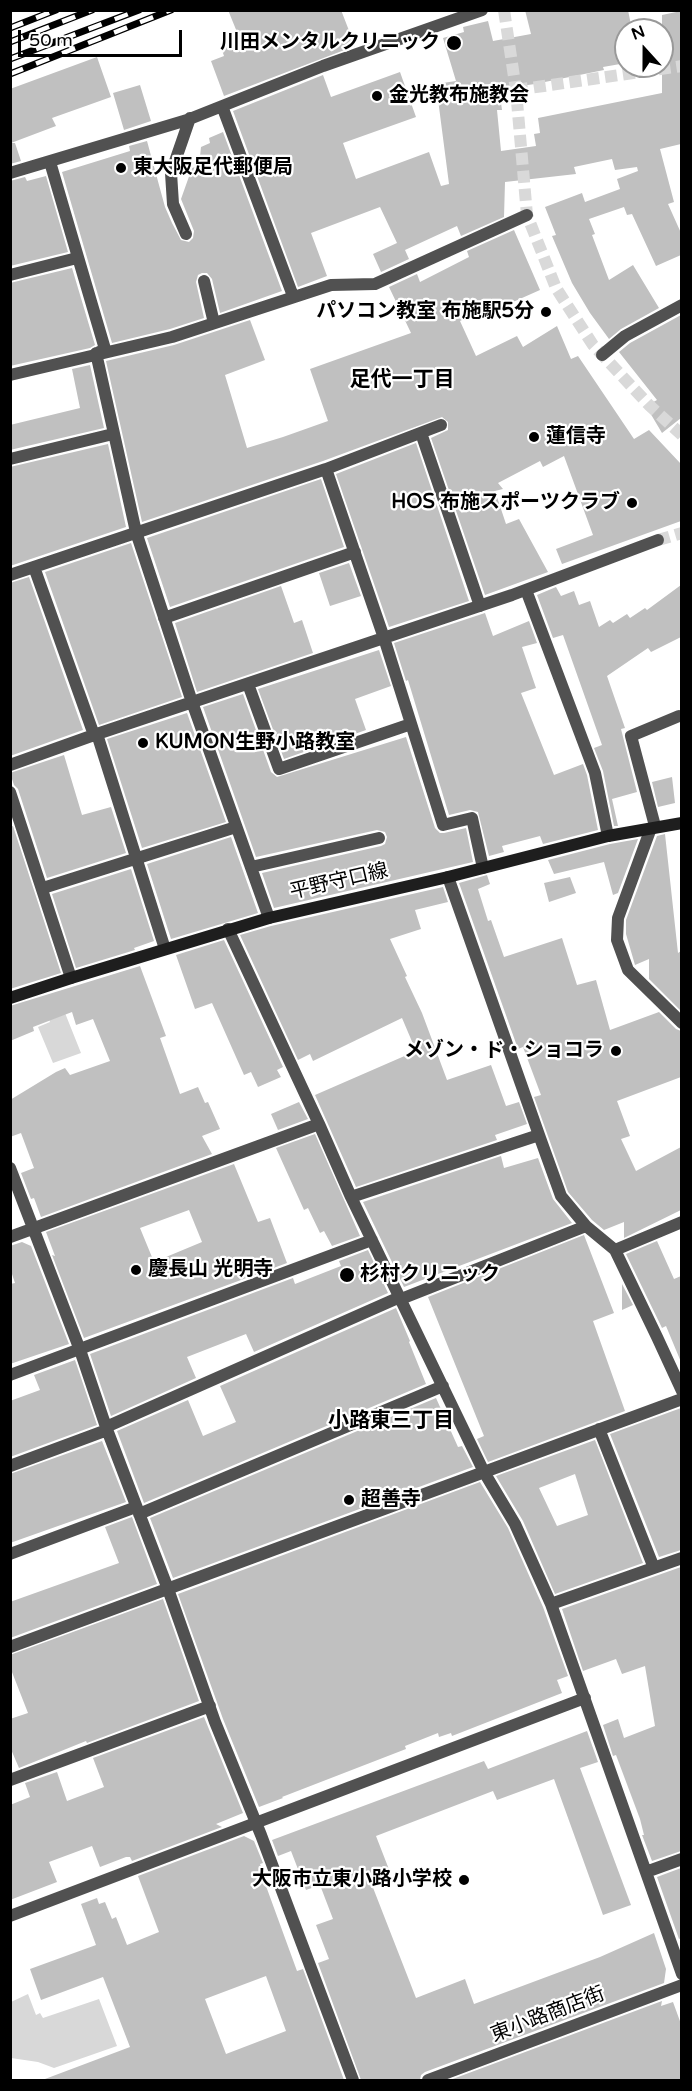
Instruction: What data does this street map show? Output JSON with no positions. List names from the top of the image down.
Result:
{
  "streets": {
    "main road": ["平野守口線"],
    "street": ["東小路商店街"]
  },
  "districts": ["足代一丁目", "小路東三丁目"],
  "places": [
    "川田メンタルクリニック",
    "金光教布施教会",
    "東大阪足代郵便局",
    "パソコン教室 布施駅5分",
    "蓮信寺",
    "HOS 布施スポーツクラブ",
    "KUMON生野小路教室",
    "メゾン・ド・ショコラ",
    "慶長山 光明寺",
    "杉村クリニック",
    "超善寺",
    "大阪市立東小路小学校"
  ],
  "scale_bar": "50 m",
  "north": "top"
}
